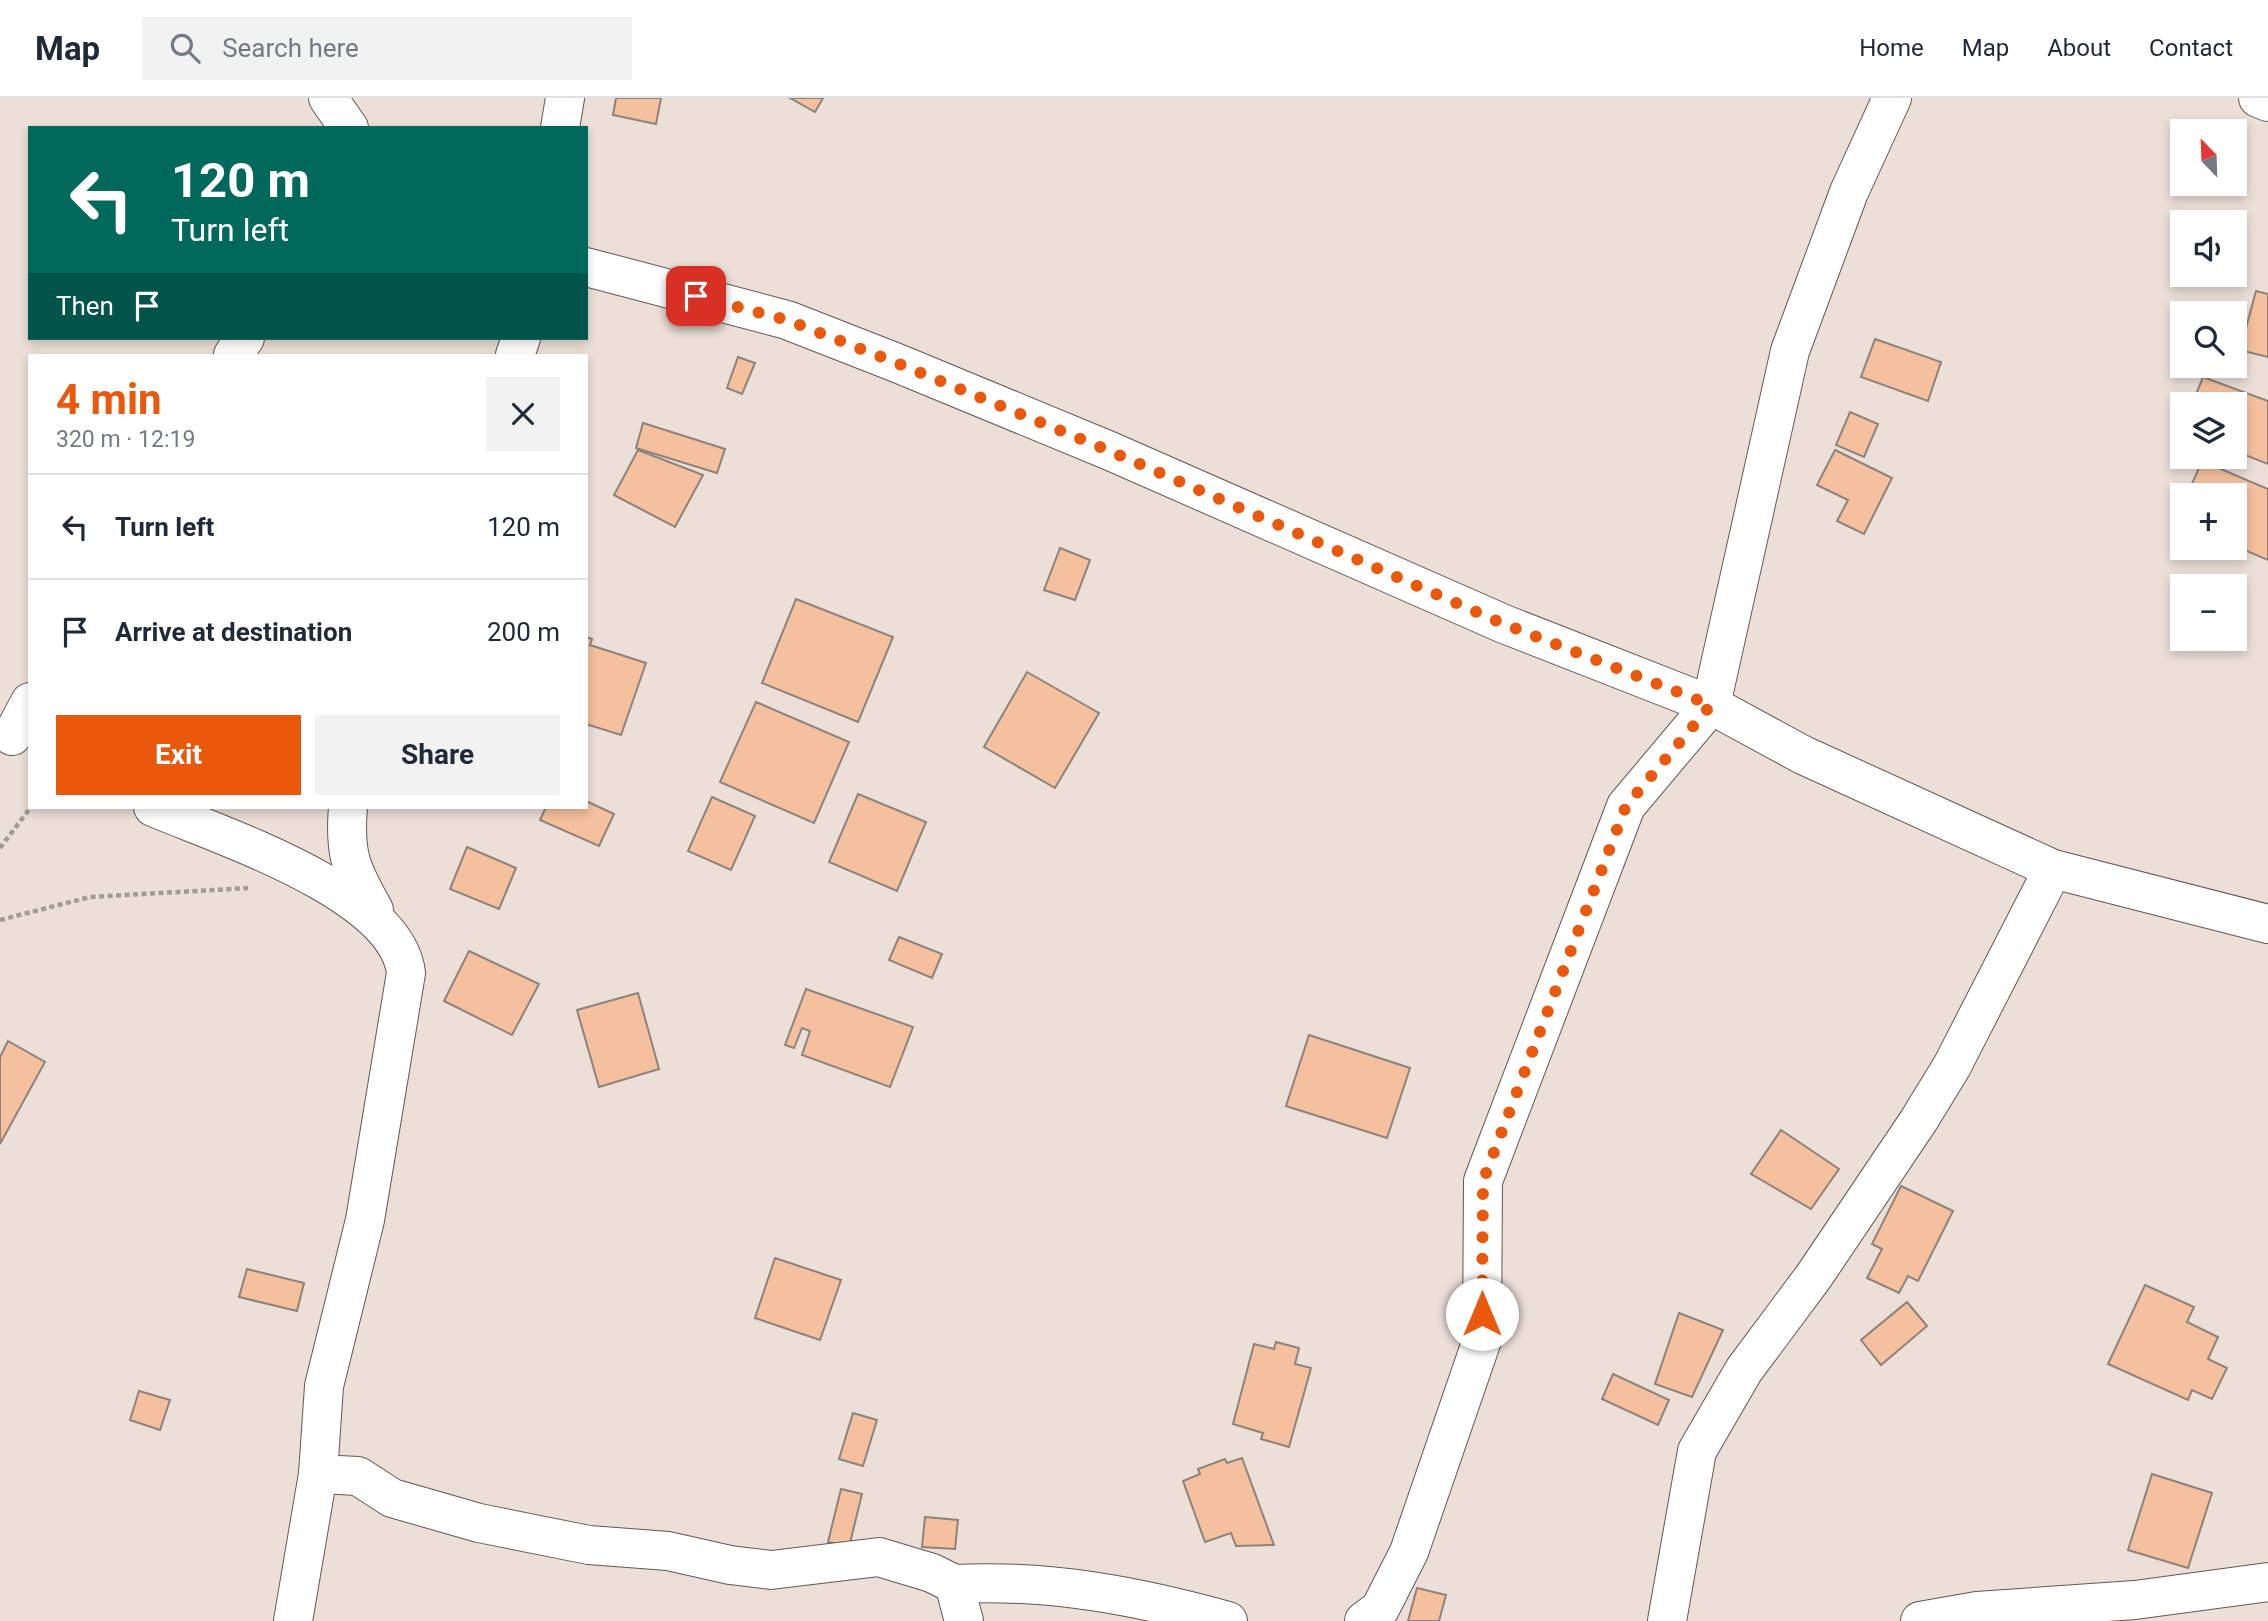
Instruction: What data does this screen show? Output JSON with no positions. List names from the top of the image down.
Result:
{
  "north": "top left",
  "page": {
    "header": "Map",
    "search": "Search here",
    "nav": [
      "Home",
      "Map",
      "About",
      "Contact"
    ],
    "map_buttons": ["+", "−"],
    "turn": ["120 m", "Turn left"],
    "then": "Then",
    "heading": ["4 min", "320 m · 12:19"],
    "list": [
      {
        "name": "Turn left",
        "value": "120 m"
      },
      {
        "name": "Arrive at destination",
        "value": "200 m"
      }
    ],
    "buttons": ["Exit", "Share"]
  }
}
